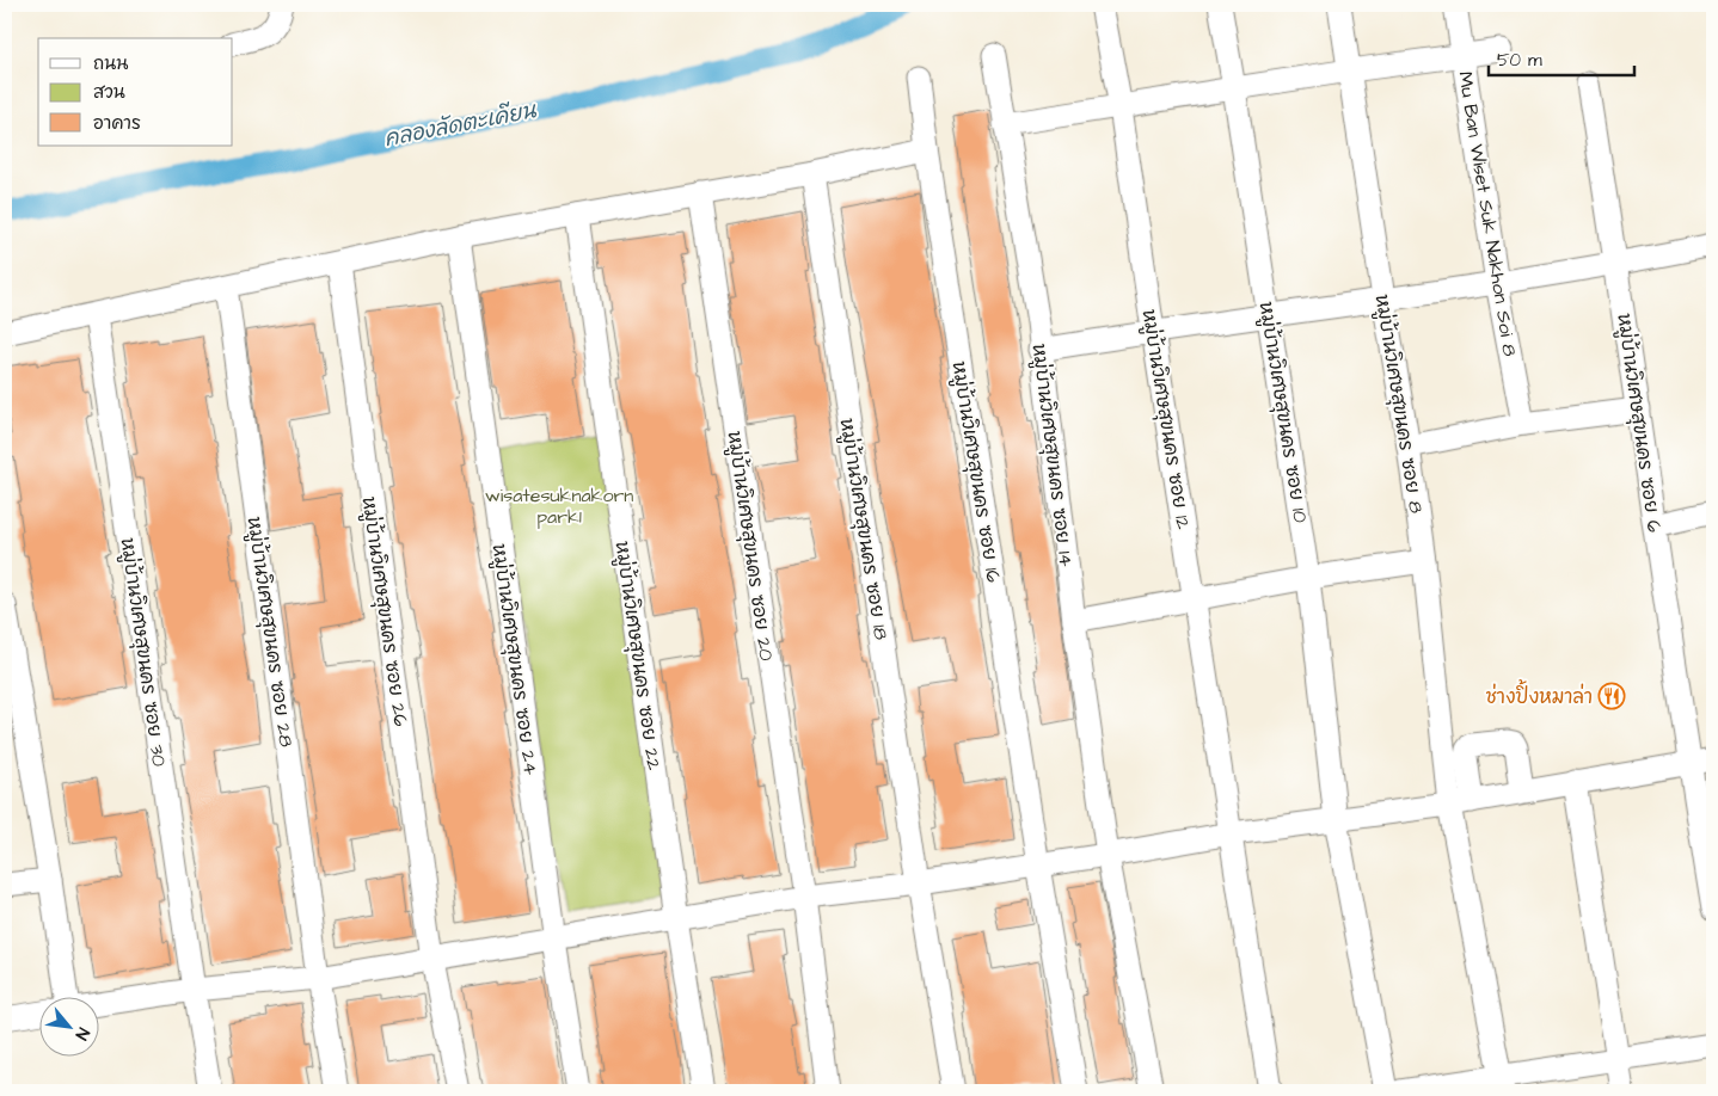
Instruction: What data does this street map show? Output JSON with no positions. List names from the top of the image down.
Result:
{
  "streets": {
    "street": [
      "Mu Ban Wiset Suk Nakhon Soi 8",
      "หมู่บ้านวิเศษสุขนคร ซอย 8",
      "หมู่บ้านวิเศษสุขนคร ซอย 10",
      "หมู่บ้านวิเศษสุขนคร ซอย 12",
      "หมู่บ้านวิเศษสุขนคร ซอย 6",
      "หมู่บ้านวิเศษสุขนคร ซอย 14",
      "หมู่บ้านวิเศษสุขนคร ซอย 16",
      "หมู่บ้านวิเศษสุขนคร ซอย 18",
      "หมู่บ้านวิเศษสุขนคร ซอย 20",
      "หมู่บ้านวิเศษสุขนคร ซอย 26",
      "หมู่บ้านวิเศษสุขนคร ซอย 28",
      "หมู่บ้านวิเศษสุขนคร ซอย 30",
      "หมู่บ้านวิเศษสุขนคร ซอย 22",
      "หมู่บ้านวิเศษสุขนคร ซอย 24"
    ]
  },
  "water": ["คลองลัดตะเคียน"],
  "parks": ["wisatesuknakorn park1"],
  "places": {
    "restaurant": ["ช่างปิ้งหมาล่า"]
  },
  "legend": ["ถนน", "สวน", "อาคาร"],
  "scale_bar": "50 m",
  "north": "bottom right"
}
